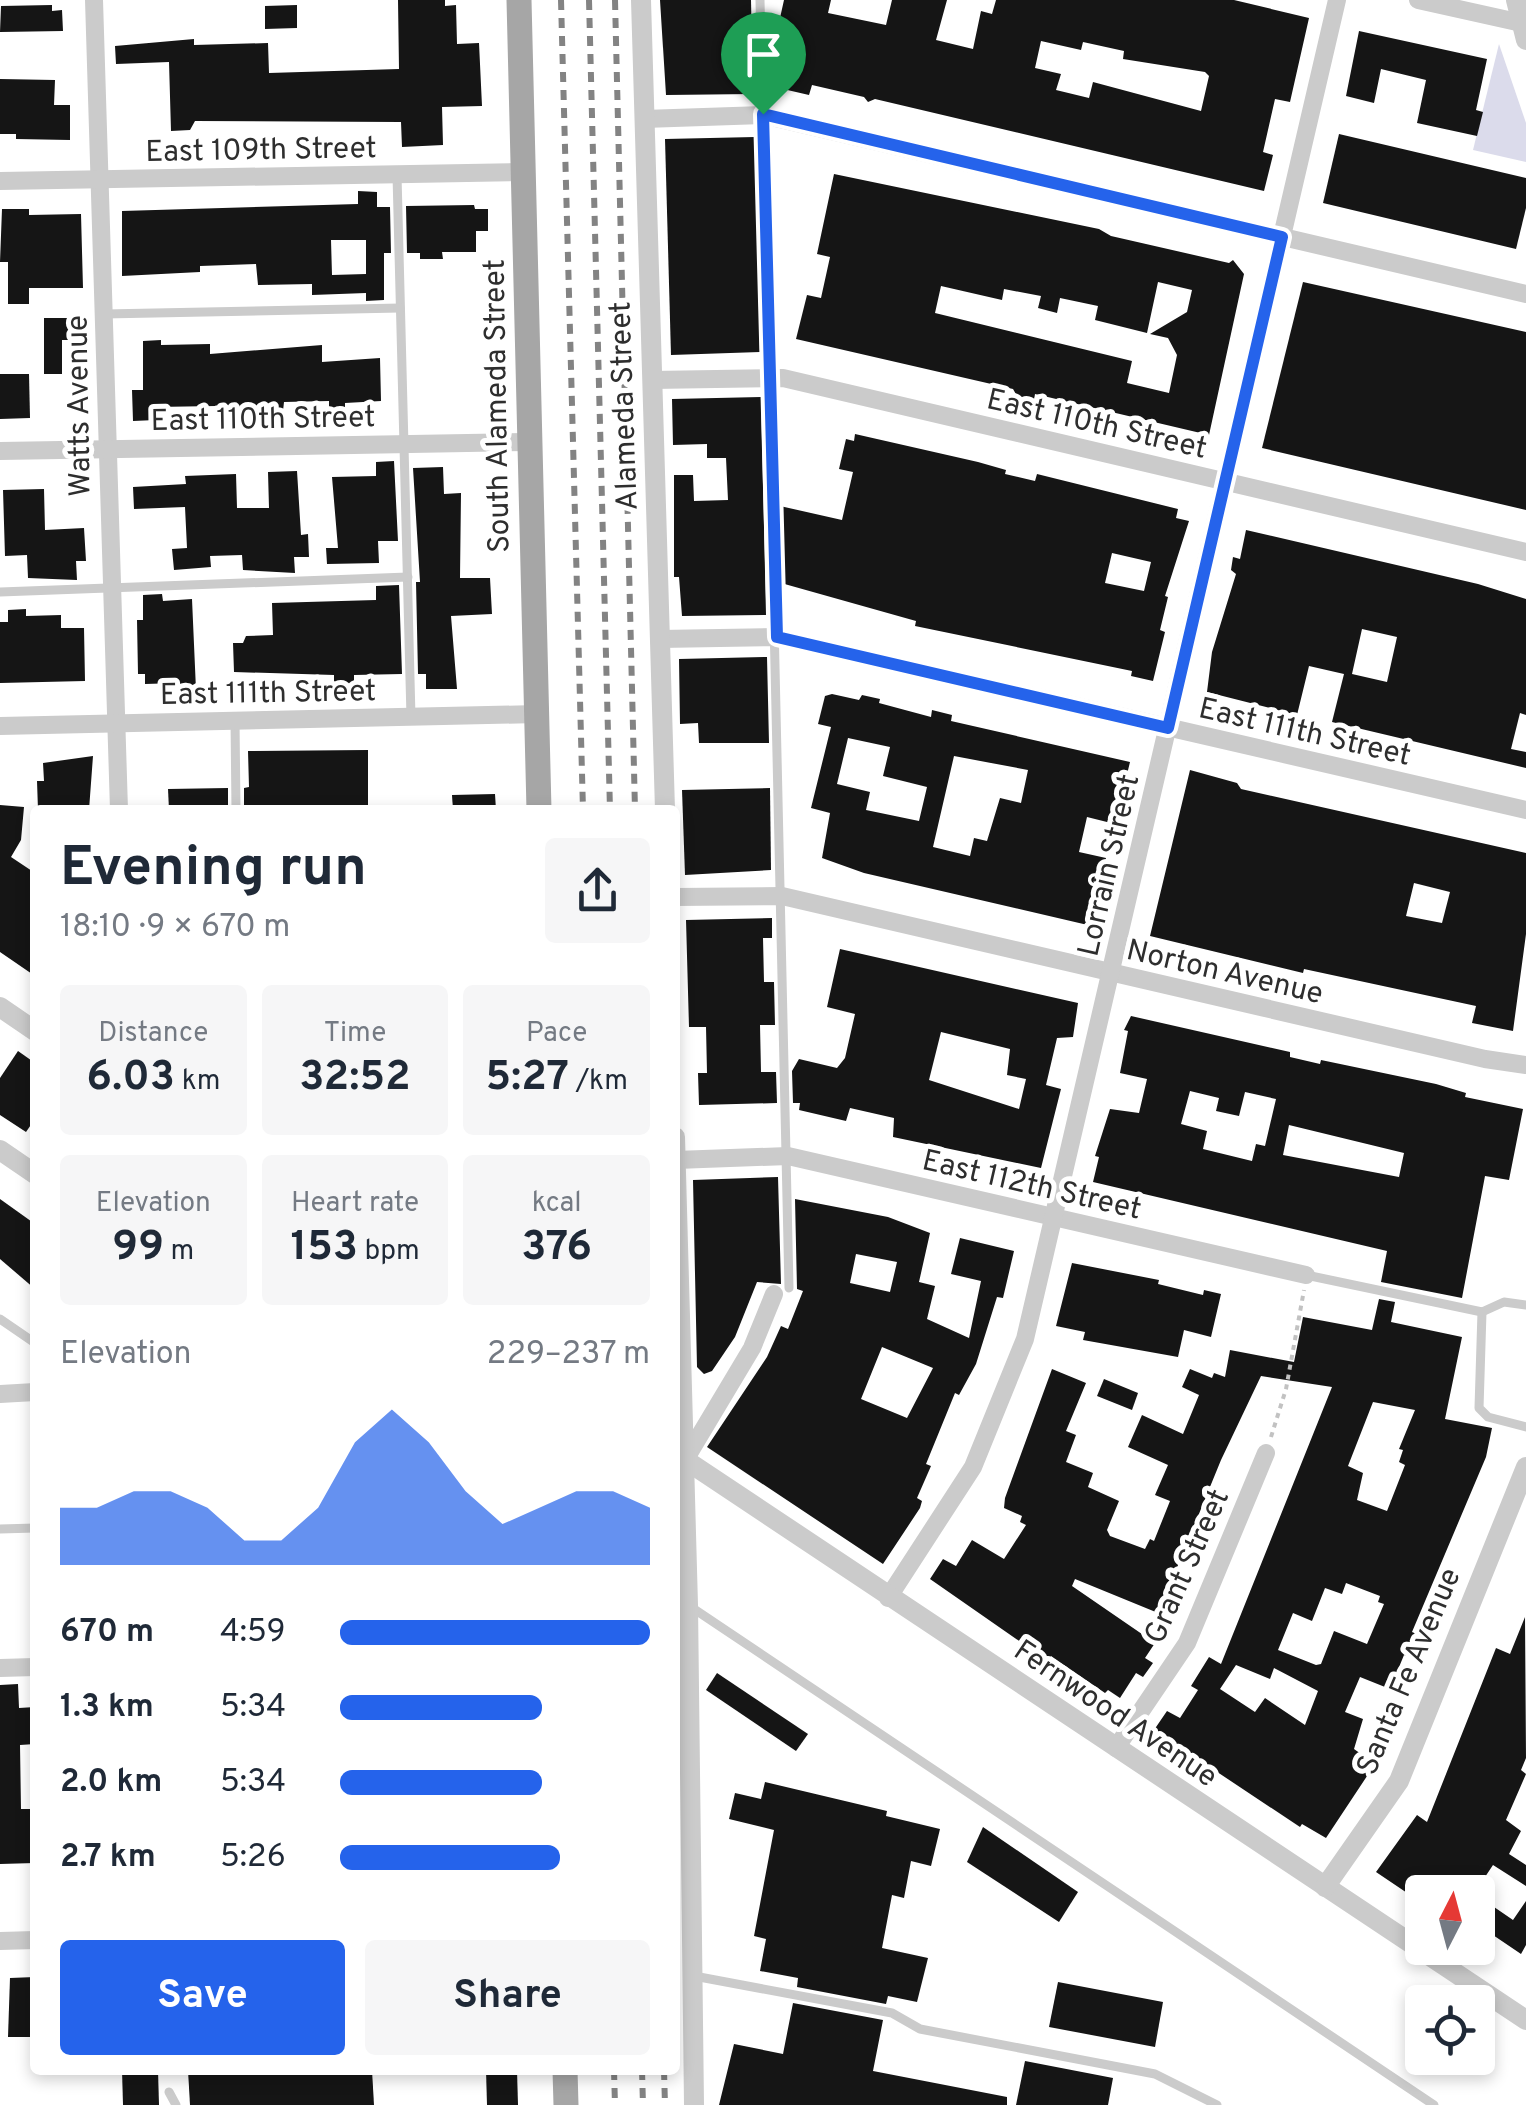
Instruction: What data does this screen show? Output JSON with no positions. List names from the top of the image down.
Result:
{
  "streets": {
    "main road": ["South Alameda Street"],
    "street": [
      "East 109th Street",
      "Watts Avenue",
      "Alameda Street",
      "East 110th Street",
      "East 111th Street",
      "Lorrain Street",
      "Norton Avenue",
      "East 112th Street",
      "Grant Street",
      "Santa Fe Avenue",
      "Fernwood Avenue"
    ]
  },
  "crossings": [
    ["East 109th Street", "Watts Avenue"],
    ["East 109th Street", "South Alameda Street"],
    ["Watts Avenue", "East 110th Street"],
    ["Watts Avenue", "East 111th Street"],
    ["South Alameda Street", "East 110th Street"],
    ["South Alameda Street", "East 111th Street"],
    ["Alameda Street", "East 110th Street"],
    ["Alameda Street", "East 111th Street"],
    ["East 110th Street", "Lorrain Street"],
    ["East 111th Street", "Lorrain Street"],
    ["Lorrain Street", "Norton Avenue"],
    ["Lorrain Street", "East 112th Street"],
    ["Lorrain Street", "Fernwood Avenue"],
    ["Grant Street", "Fernwood Avenue"],
    ["Santa Fe Avenue", "Fernwood Avenue"]
  ],
  "north": "top",
  "page": {
    "heading": ["Evening run", "18:10 · 9 × 670 m"],
    "stats": [
      ["Distance", "6.03 km"],
      ["Time", "32:52"],
      ["Pace", "5:27 /km"],
      ["Elevation", "99 m"],
      ["Heart rate", "153 bpm"],
      ["kcal", "376"]
    ],
    "chart": ["Elevation", "229–237 m"],
    "list": [
      {
        "name": "670 m",
        "note": "4:59"
      },
      {
        "name": "1.3 km",
        "note": "5:34"
      },
      {
        "name": "2.0 km",
        "note": "5:34"
      },
      {
        "name": "2.7 km",
        "note": "5:26"
      }
    ],
    "buttons": ["Save", "Share"]
  }
}
